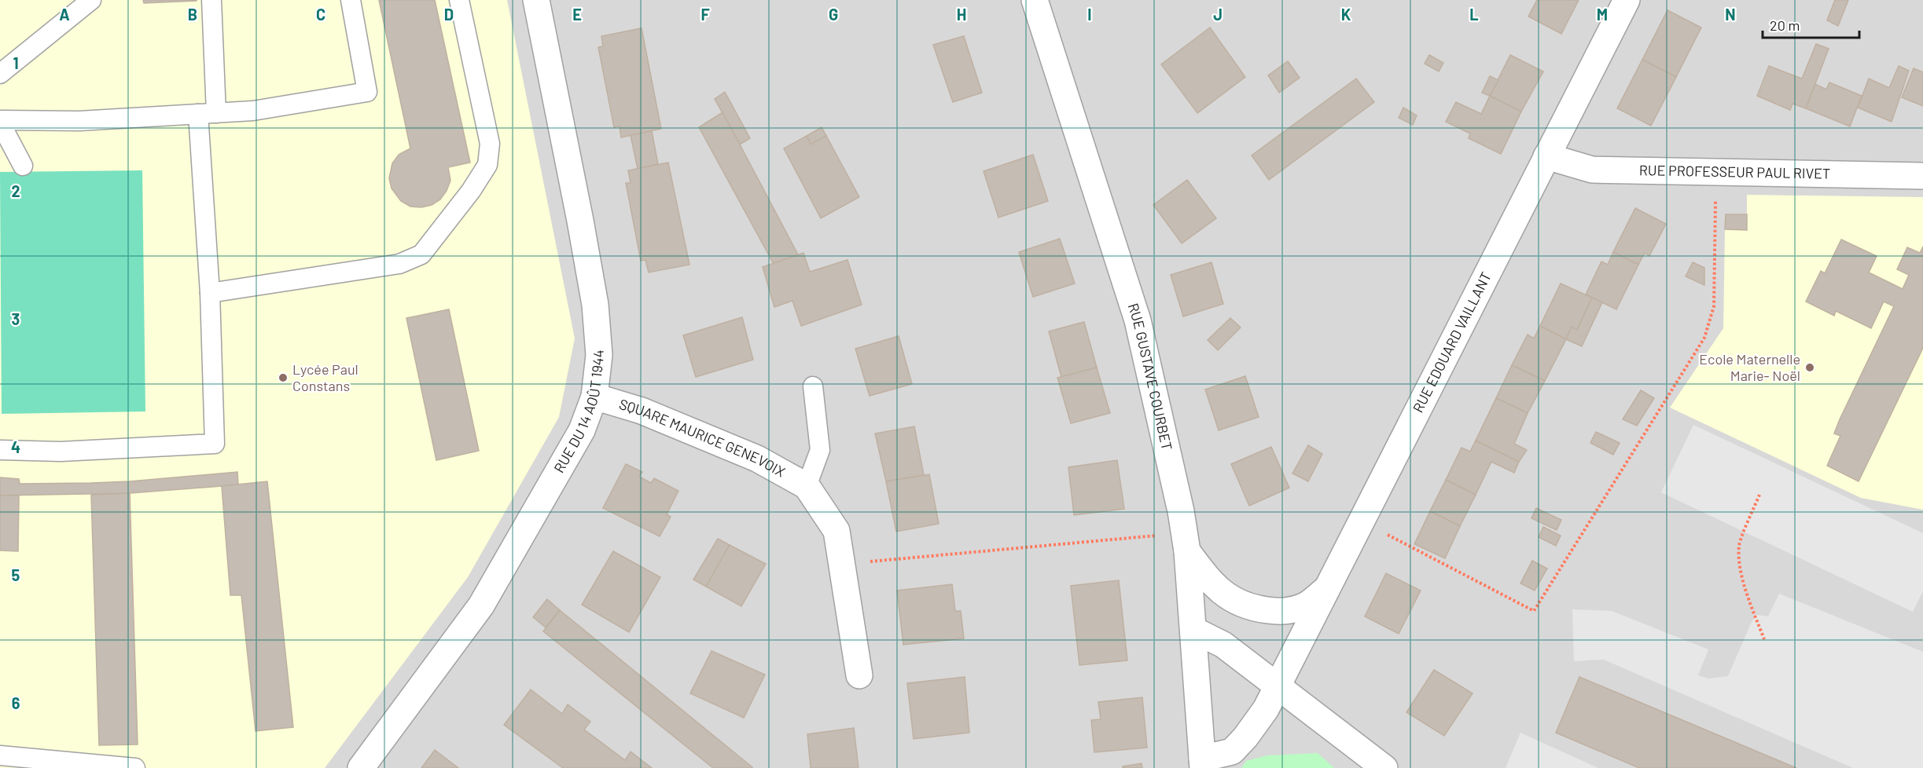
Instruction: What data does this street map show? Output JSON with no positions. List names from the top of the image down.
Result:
{
  "streets": {
    "street": [
      "RUE PROFESSEUR PAUL RIVET",
      "RUE EDOUARD VAILLANT",
      "RUE GUSTAVE COURBET",
      "RUE DU 14 AOÛT 1944",
      "SQUARE MAURICE GENEVOIX"
    ]
  },
  "crossings": [
    ["RUE PROFESSEUR PAUL RIVET", "RUE EDOUARD VAILLANT"],
    ["RUE EDOUARD VAILLANT", "RUE GUSTAVE COURBET"],
    ["RUE DU 14 AOÛT 1944", "SQUARE MAURICE GENEVOIX"]
  ],
  "places": ["Ecole Maternelle Marie- Noël", "Lycée Paul Constans"],
  "scale_bar": "20 m",
  "grid": {
    "columns": [
      "A",
      "B",
      "C",
      "D",
      "E",
      "F",
      "G",
      "H",
      "I",
      "J",
      "K",
      "L",
      "M",
      "N"
    ],
    "rows": [
      "1",
      "2",
      "3",
      "4",
      "5",
      "6"
    ]
  }
}
